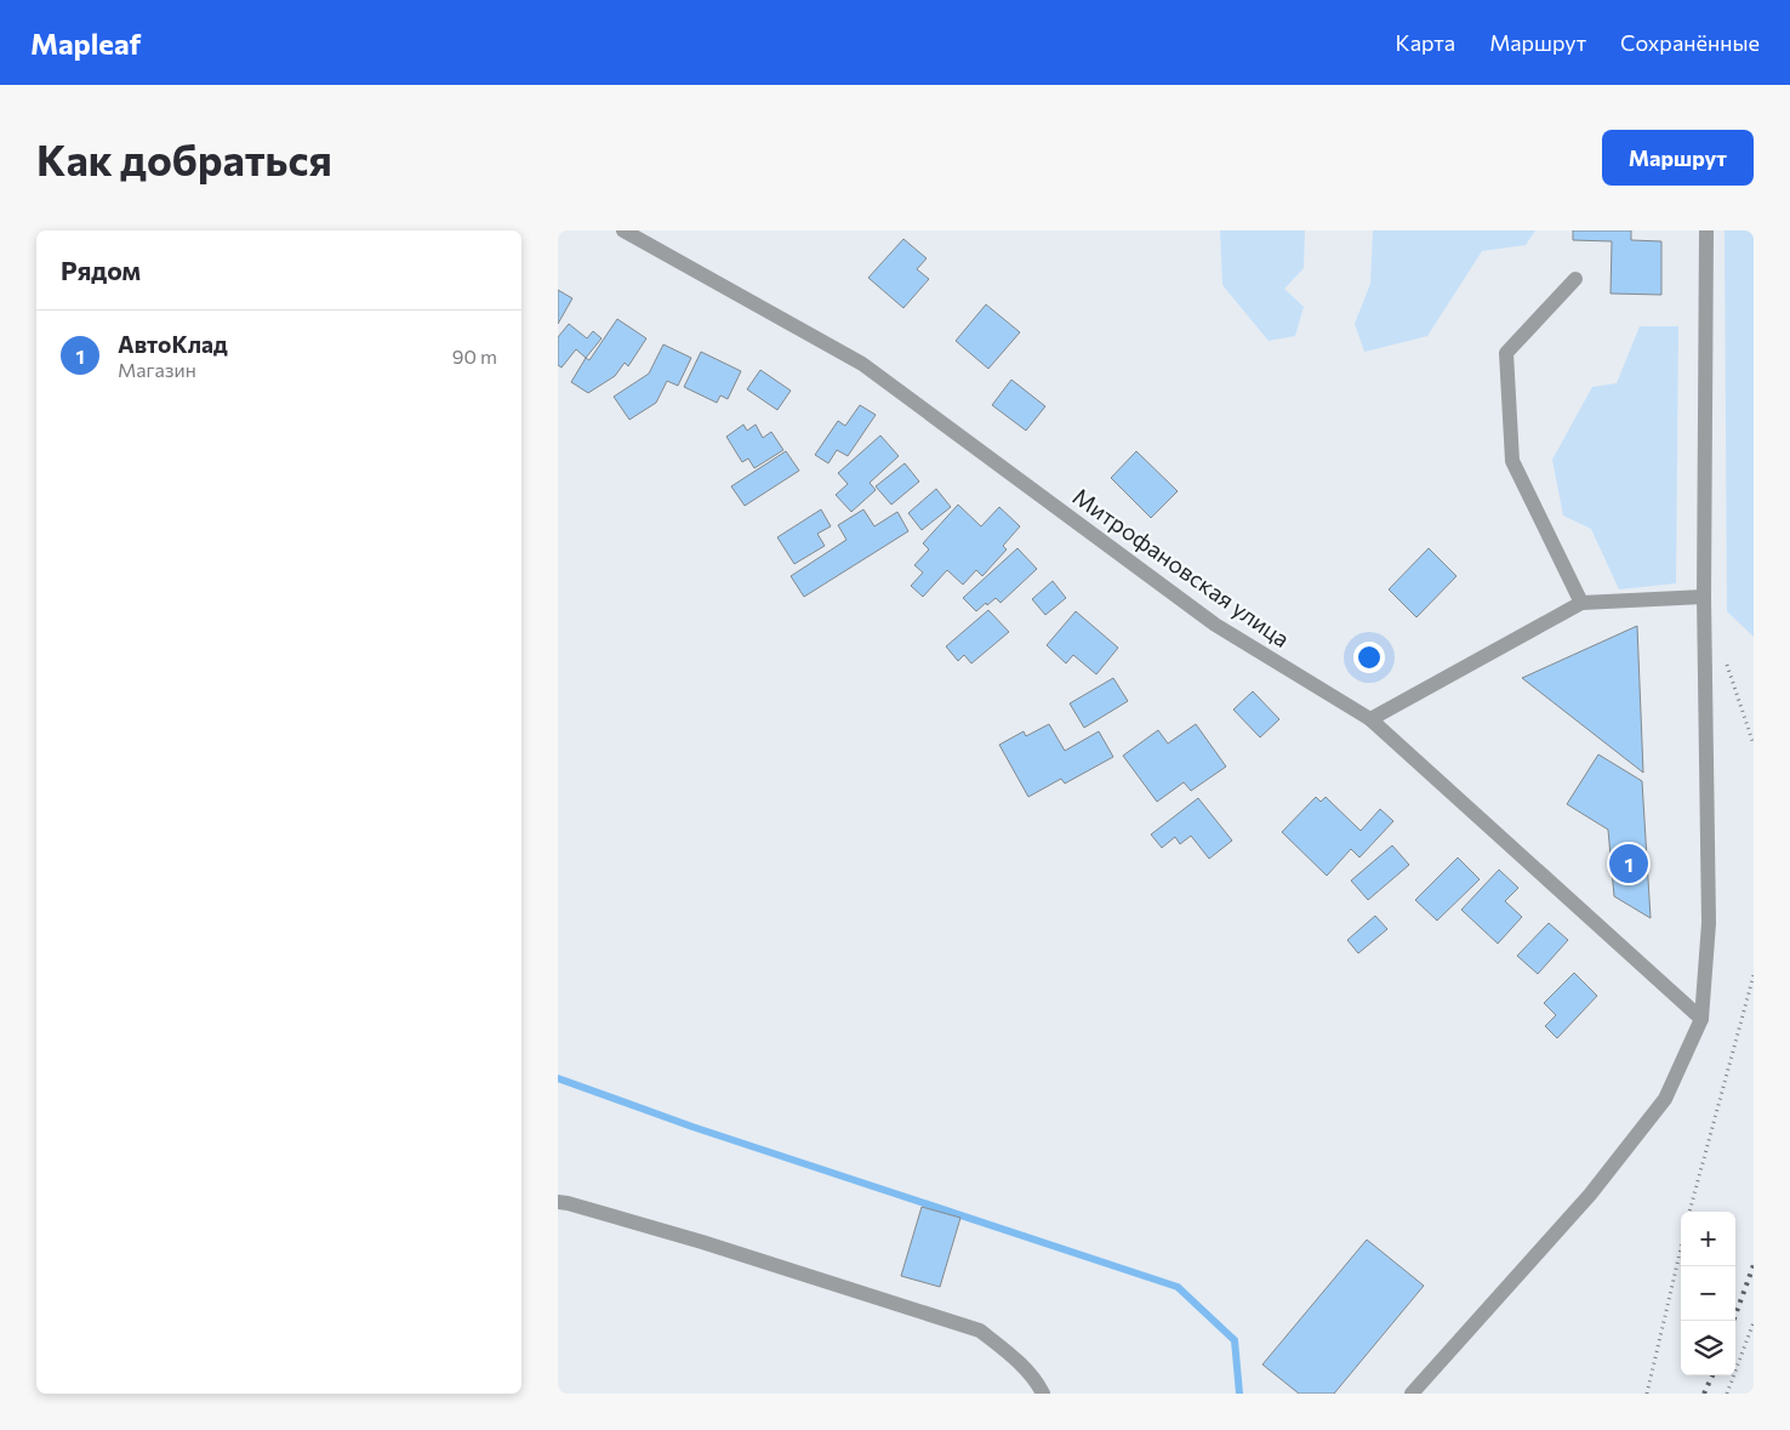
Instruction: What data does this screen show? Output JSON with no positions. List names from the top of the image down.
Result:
{
  "streets": {
    "street": ["Митрофановская улица"]
  },
  "page": {
    "header": "Mapleaf",
    "nav": ["Карта", "Маршрут", "Сохранённые"],
    "buttons": "Маршрут",
    "title": "Как добраться",
    "heading": "Рядом",
    "list": [
      {
        "mark": "1",
        "name": "АвтоКлад",
        "note": "Магазин",
        "value": "90 m"
      }
    ],
    "pins": "1",
    "map_buttons": ["+", "−"]
  }
}
